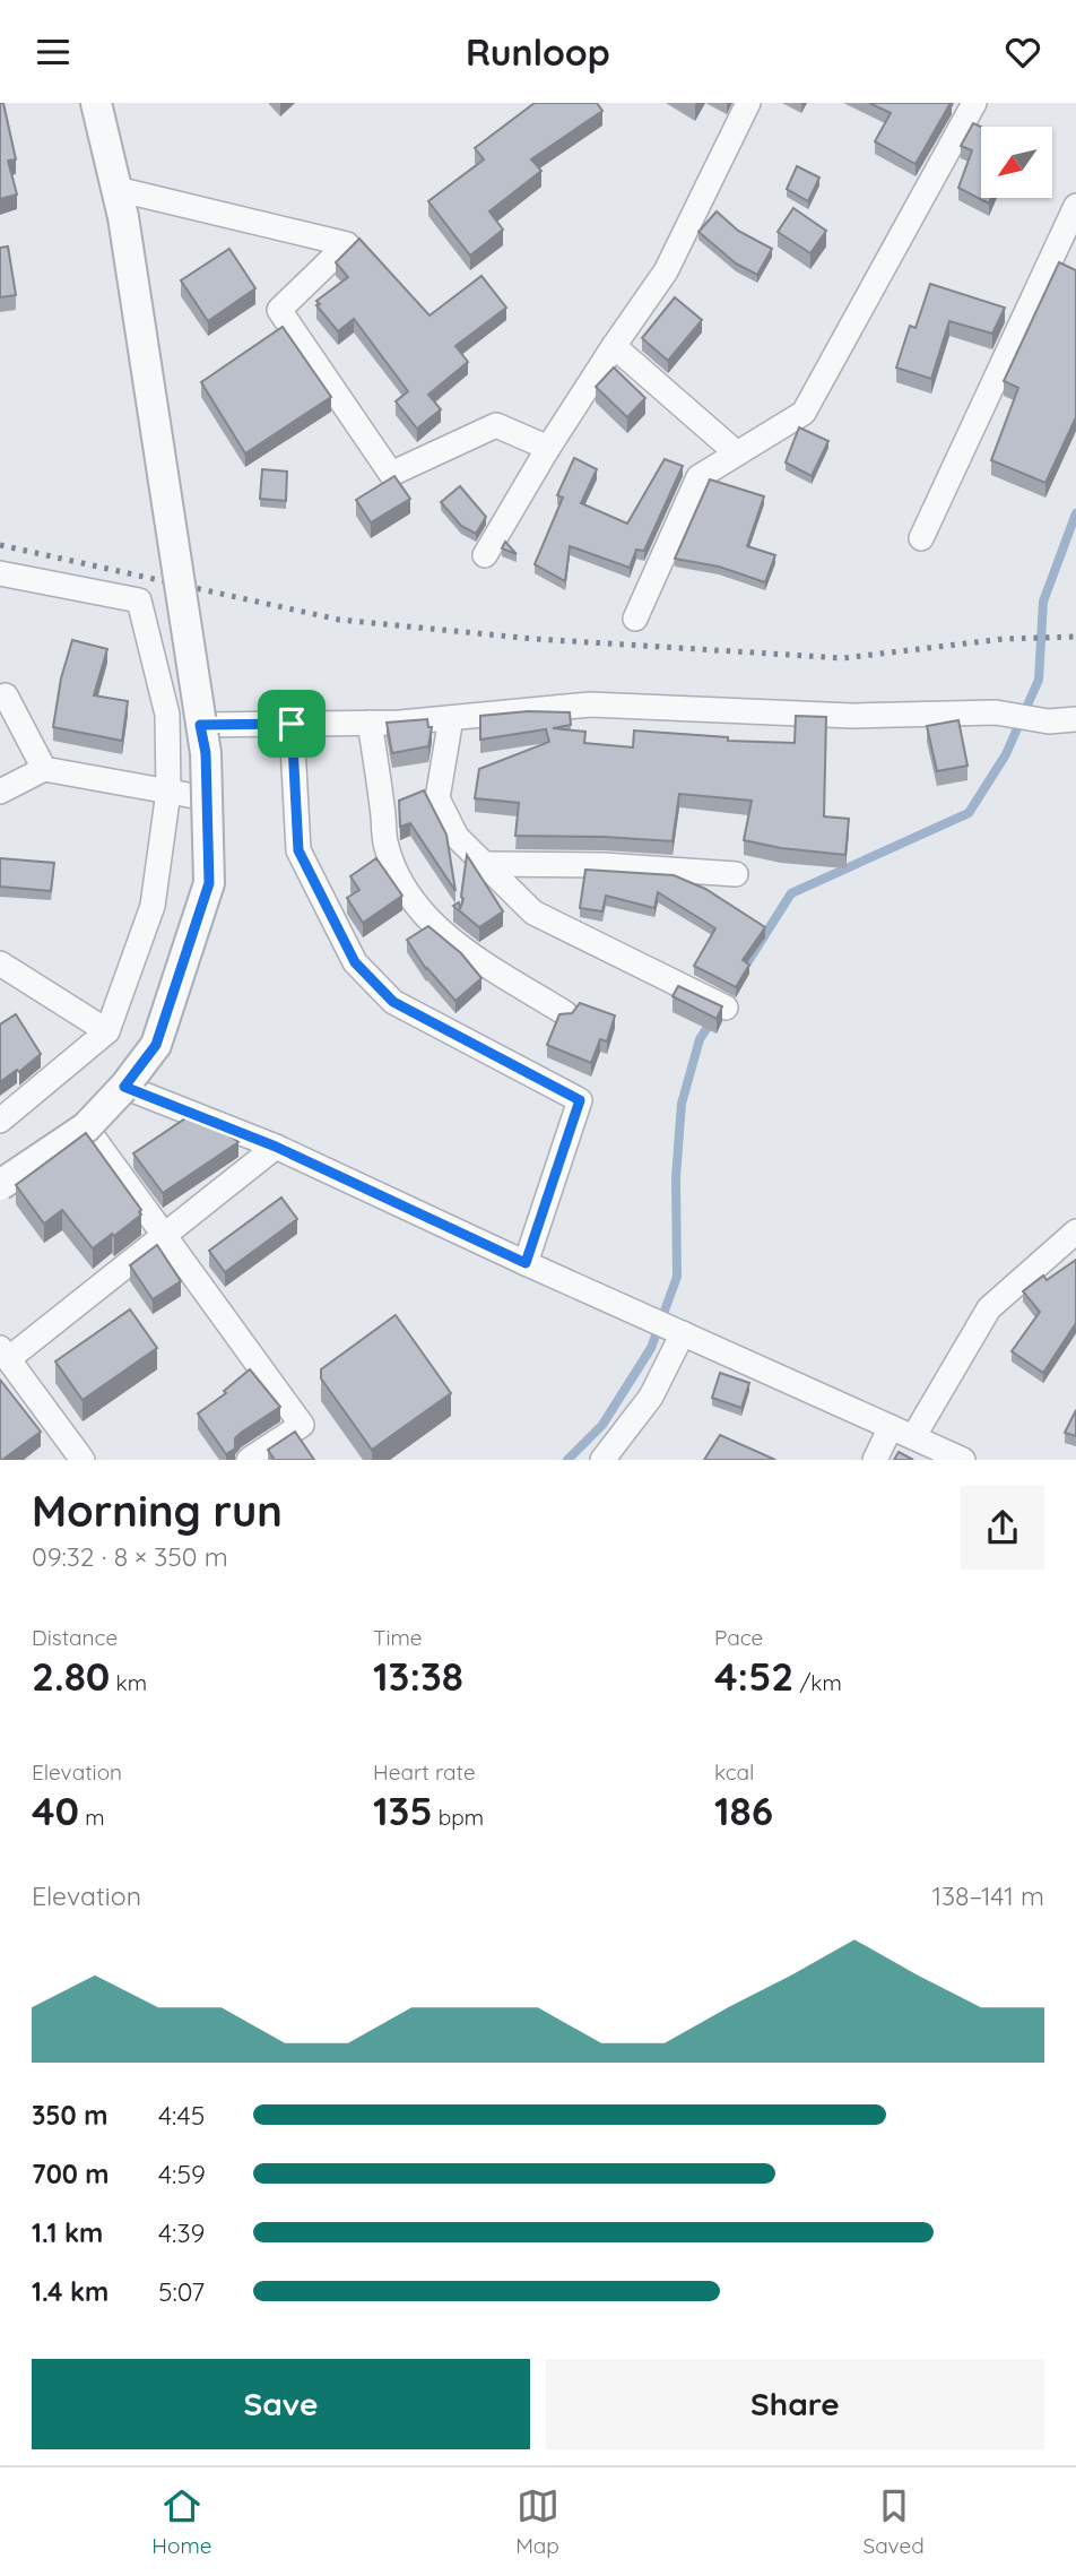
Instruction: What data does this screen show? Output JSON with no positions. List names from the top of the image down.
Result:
{
  "north": "bottom left",
  "page": {
    "header": "Runloop",
    "heading": ["Morning run", "09:32 · 8 × 350 m"],
    "stats": [
      ["Distance", "2.80 km"],
      ["Time", "13:38"],
      ["Pace", "4:52 /km"],
      ["Elevation", "40 m"],
      ["Heart rate", "135 bpm"],
      ["kcal", "186"]
    ],
    "chart": ["Elevation", "138–141 m"],
    "list": [
      {
        "name": "350 m",
        "note": "4:45"
      },
      {
        "name": "700 m",
        "note": "4:59"
      },
      {
        "name": "1.1 km",
        "note": "4:39"
      },
      {
        "name": "1.4 km",
        "note": "5:07"
      }
    ],
    "buttons": ["Save", "Share"],
    "tabs": ["Home", "Map", "Saved"]
  }
}
